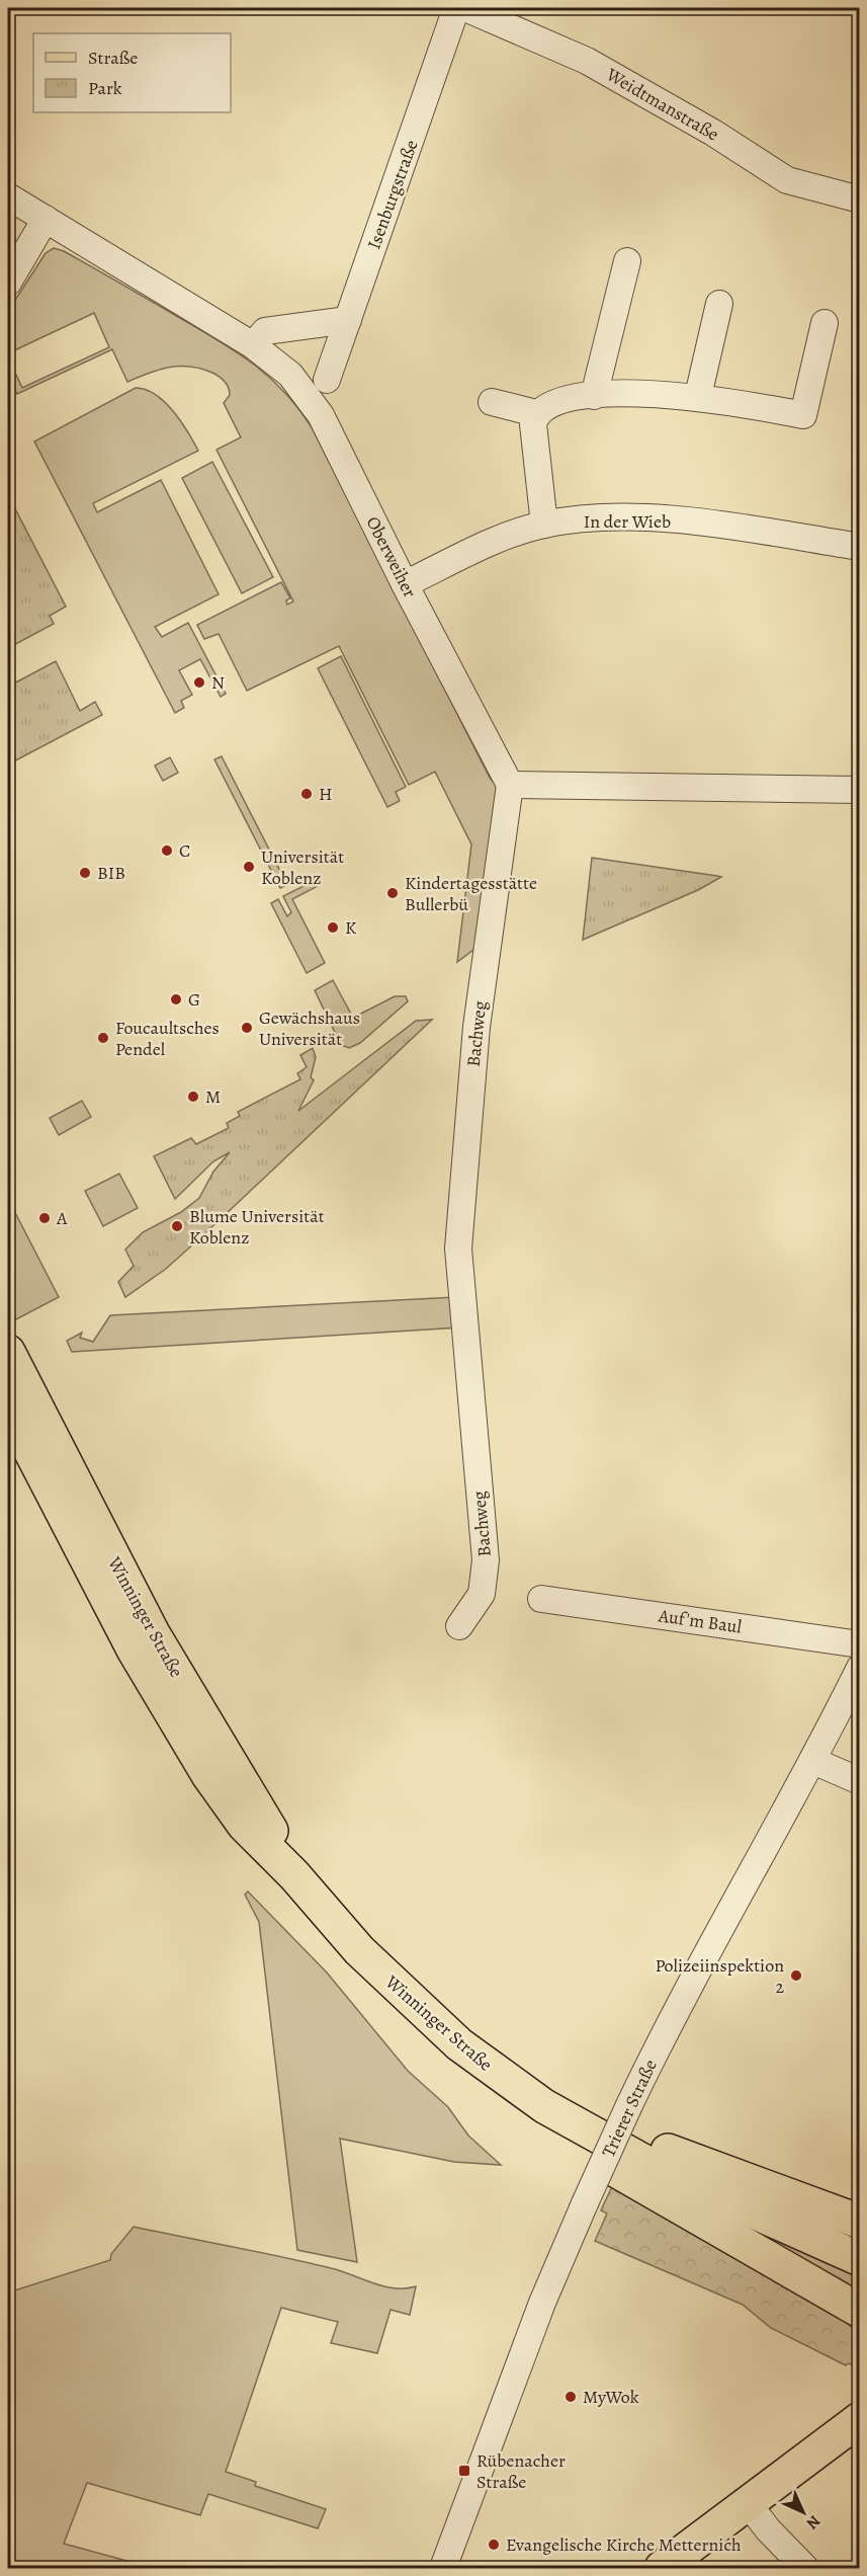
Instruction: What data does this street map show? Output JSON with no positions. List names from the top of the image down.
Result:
{
  "streets": {
    "main road": ["Winninger Straße"],
    "street": [
      "Weidtmanstraße",
      "Isenburgstraße",
      "In der Wieb",
      "Oberweiher",
      "Bachweg",
      "Auf'm Baul",
      "Trierer Straße"
    ]
  },
  "crossings": [
    ["In der Wieb", "Oberweiher"],
    ["Oberweiher", "Bachweg"]
  ],
  "places": {
    "other": [
      "N",
      "H",
      "C",
      "Universität Koblenz",
      "BIB",
      "Kindertagesstätte Bullerbü",
      "K",
      "G",
      "Gewächshaus Universität",
      "Foucaultsches Pendel",
      "M",
      "A",
      "Blume Universität Koblenz",
      "Polizeiinspektion 2",
      "MyWok",
      "Evangelische Kirche Metternich"
    ],
    "transit": ["Rübenacher Straße"]
  },
  "legend": ["Straße", "Park"],
  "north": "bottom right"
}
